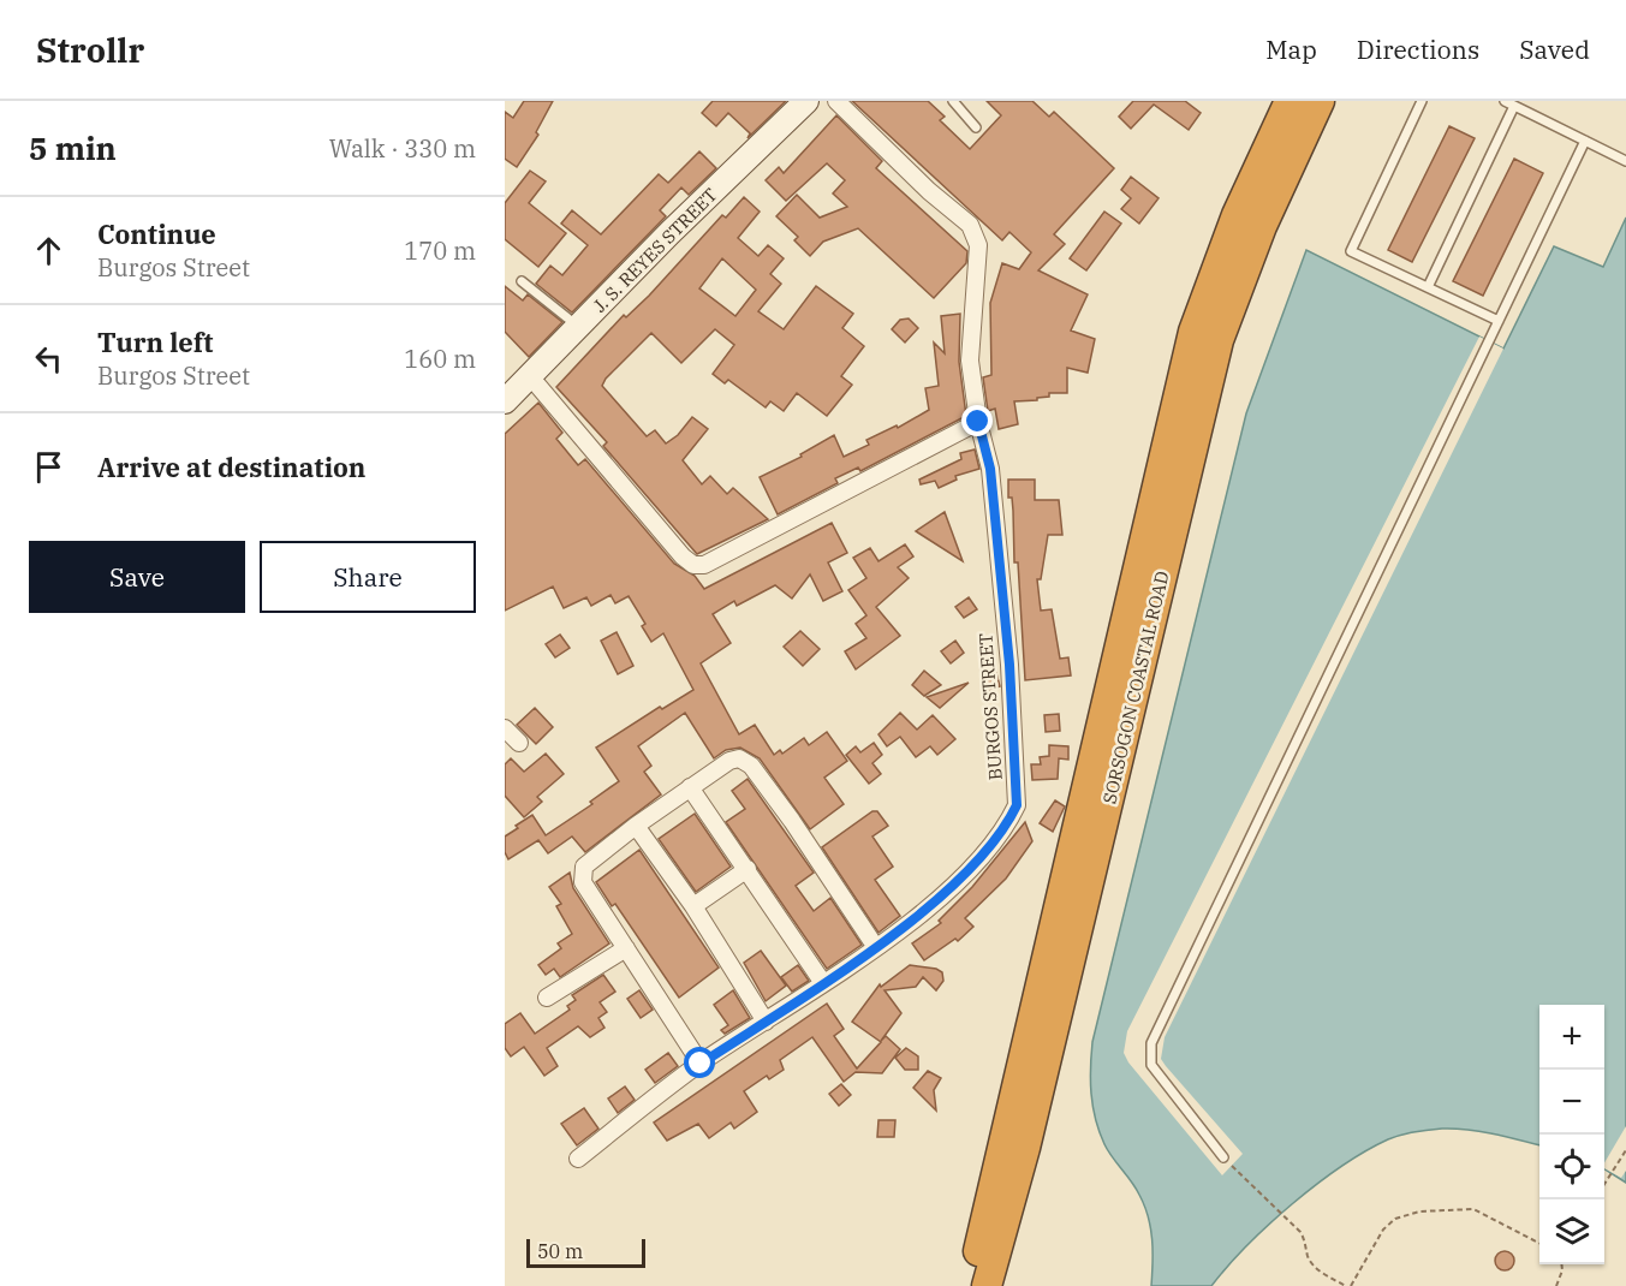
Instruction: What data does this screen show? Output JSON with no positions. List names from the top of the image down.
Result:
{
  "streets": {
    "highway": ["SORSOGON COASTAL ROAD"],
    "street": ["J. S. REYES STREET", "BURGOS STREET"]
  },
  "scale_bar": "50 m",
  "page": {
    "header": "Strollr",
    "nav": ["Map", "Directions", "Saved"],
    "heading": ["5 min", "Walk · 330 m"],
    "list": [
      ["Continue", "Burgos Street", "170 m"],
      ["Turn left", "Burgos Street", "160 m"],
      "Arrive at destination"
    ],
    "buttons": ["Save", "Share"],
    "map_buttons": ["+", "−"],
    "scale": "50 m"
  }
}
